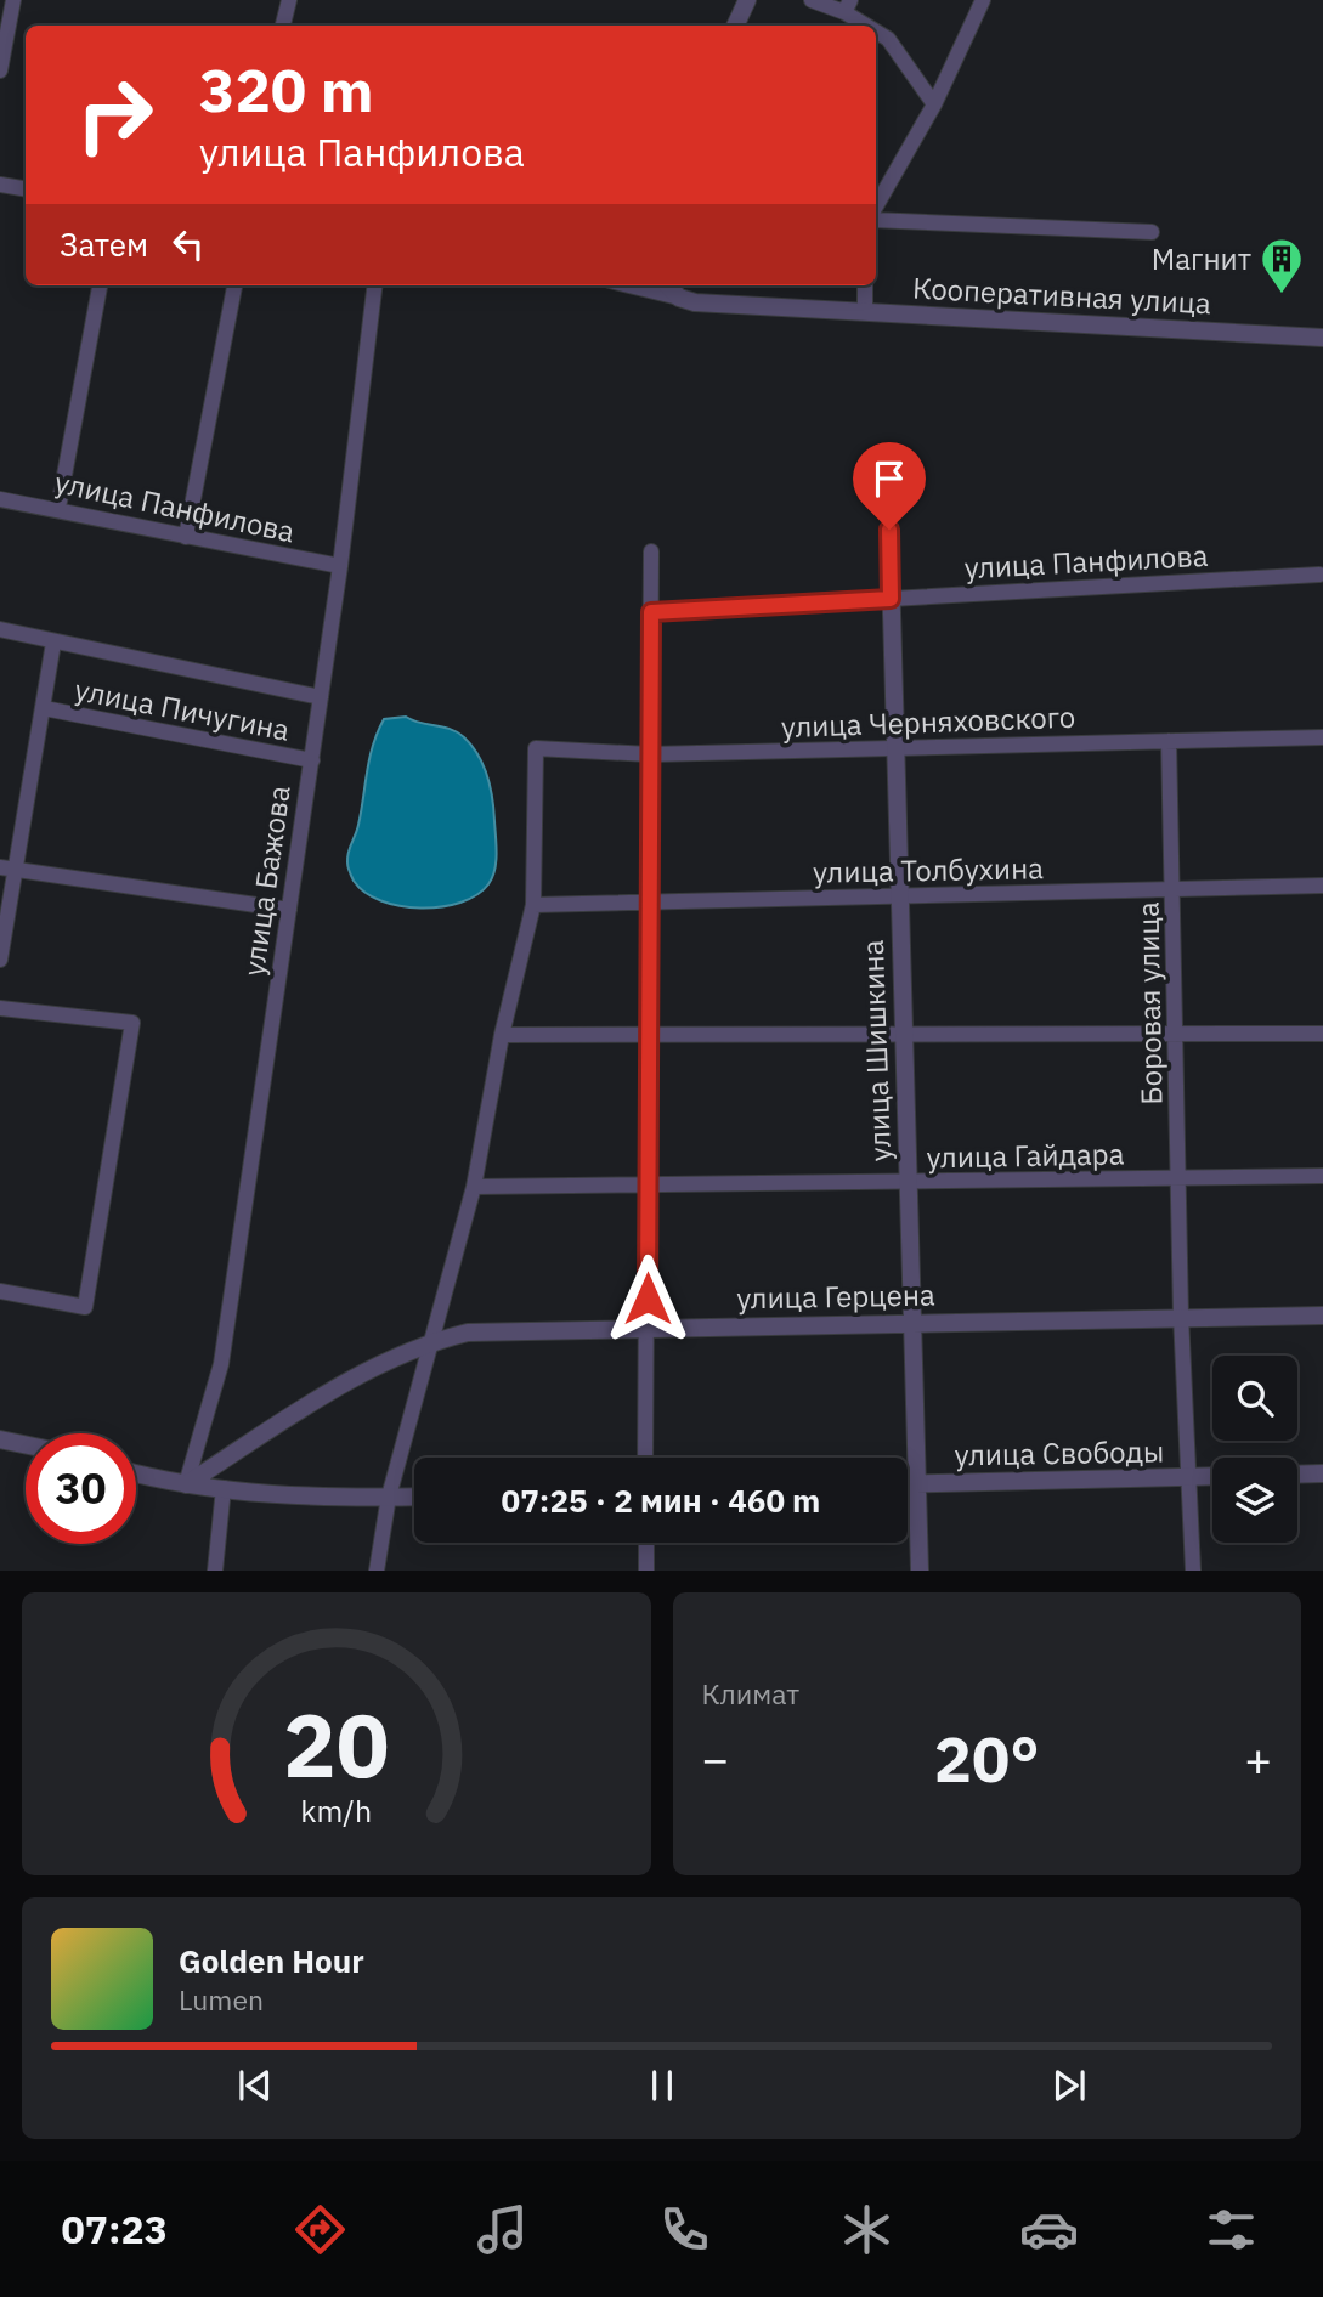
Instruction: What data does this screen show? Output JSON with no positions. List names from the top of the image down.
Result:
{
  "streets": {
    "street": [
      "Кооперативная улица",
      "улица Панфилова",
      "улица Пичугина",
      "улица Черняховского",
      "улица Толбухина",
      "улица Бажова",
      "Боровая улица",
      "улица Шишкина",
      "улица Гайдара",
      "улица Герцена",
      "улица Свободы"
    ]
  },
  "crossings": [
    ["улица Панфилова", "улица Бажова"],
    ["улица Панфилова", "улица Шишкина"],
    ["улица Пичугина", "улица Бажова"],
    ["улица Черняховского", "улица Толбухина"],
    ["улица Черняховского", "Боровая улица"],
    ["улица Черняховского", "улица Шишкина"],
    ["улица Толбухина", "Боровая улица"],
    ["улица Толбухина", "улица Шишкина"],
    ["улица Бажова", "улица Герцена"],
    ["Боровая улица", "улица Гайдара"],
    ["Боровая улица", "улица Герцена"],
    ["Боровая улица", "улица Свободы"],
    ["улица Шишкина", "улица Гайдара"],
    ["улица Шишкина", "улица Герцена"],
    ["улица Шишкина", "улица Свободы"]
  ],
  "places": {
    "building": ["Магнит"]
  },
  "page": {
    "turn": ["320 m", "улица Панфилова"],
    "then": "Затем",
    "limit": "30",
    "trip": "07:25 · 2 мин · 460 m",
    "tile": "Климат",
    "heat": ["−", "20°", "+"],
    "song": ["Golden Hour", "Lumen"],
    "tabs": "07:23",
    "gauge": ["20", "km/h"]
  }
}
